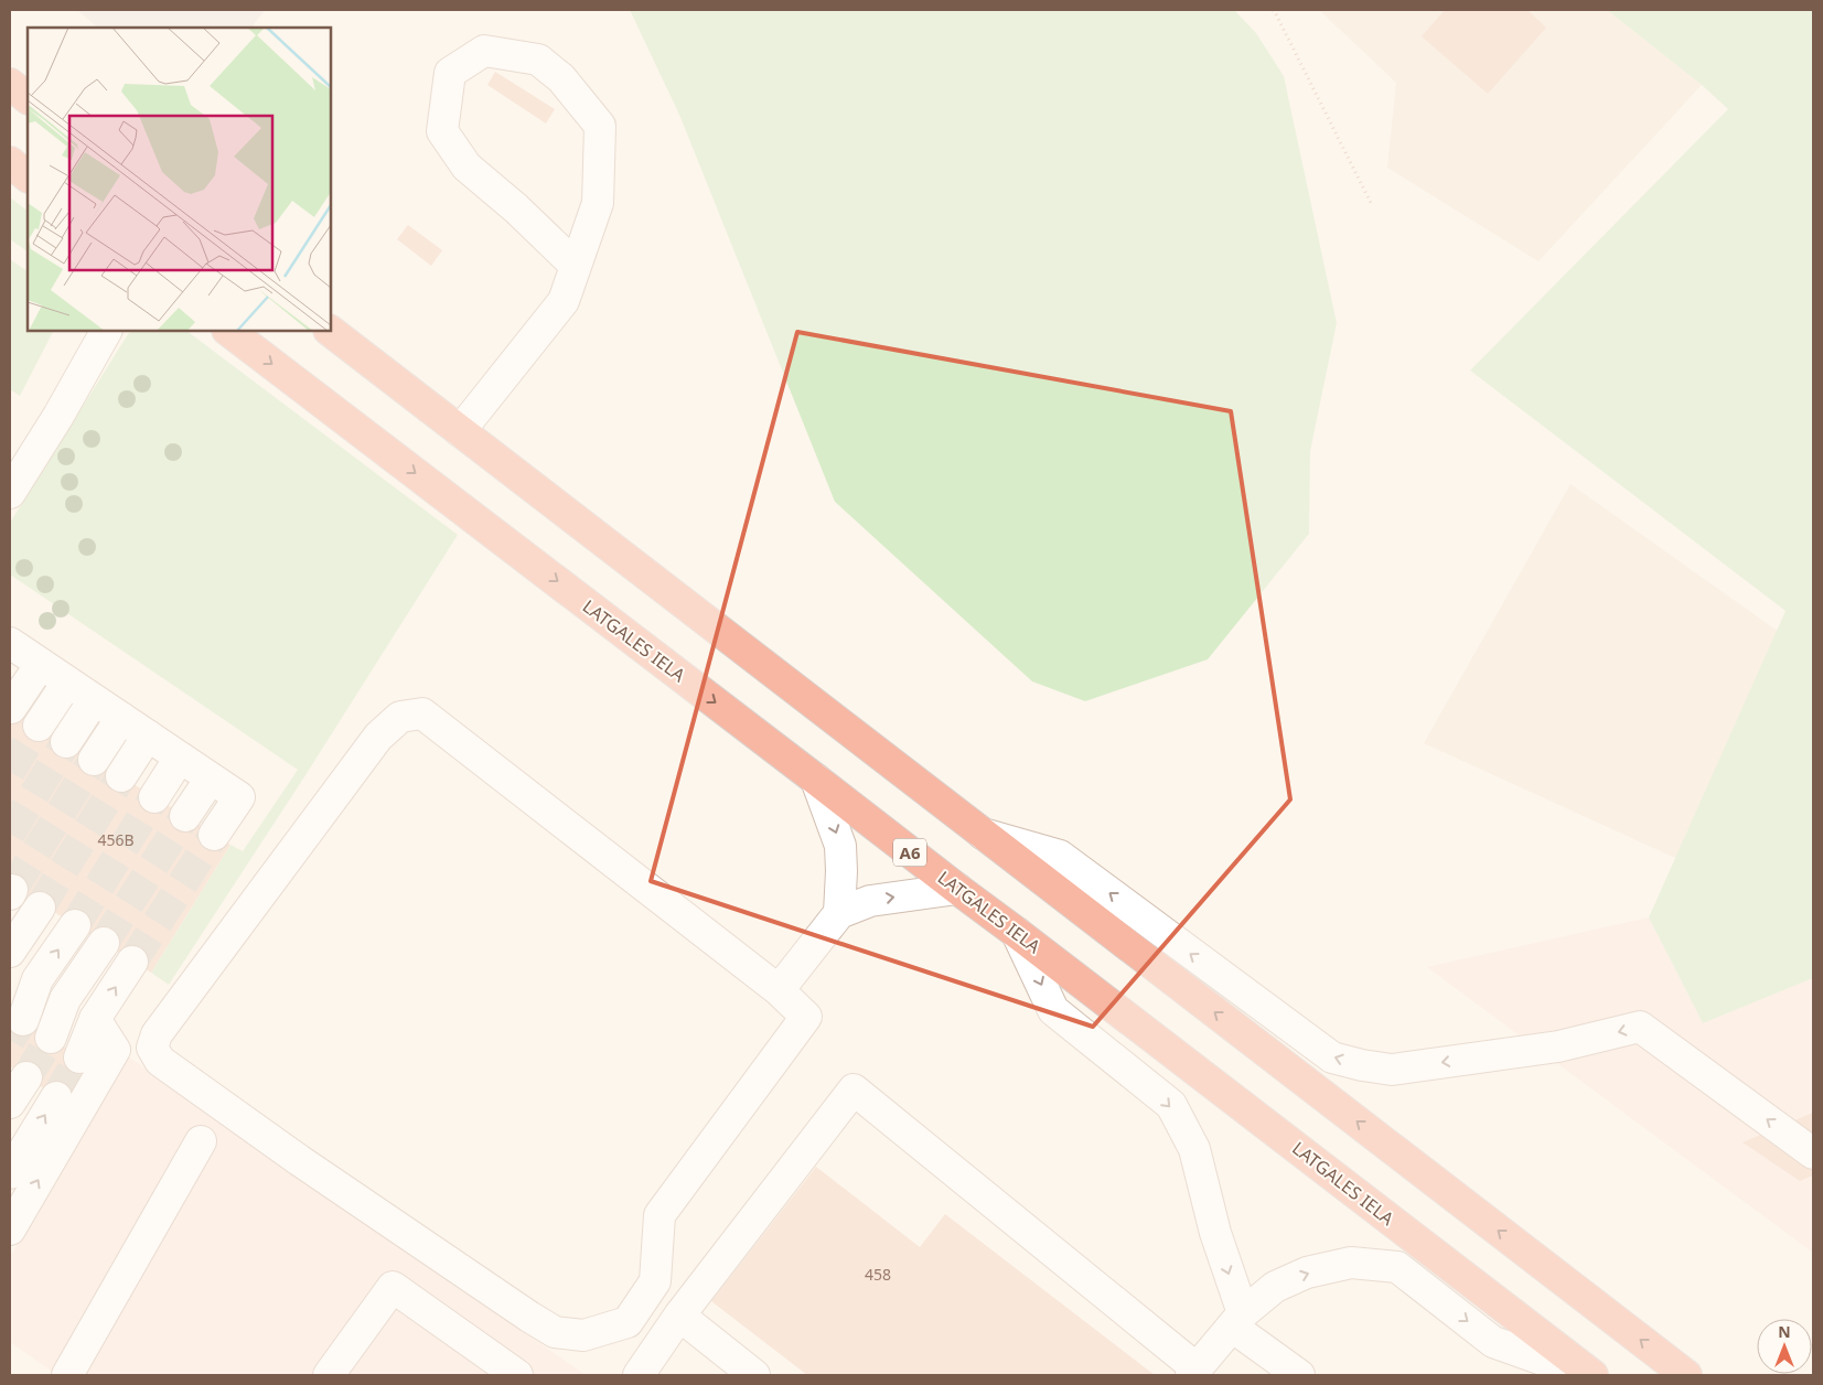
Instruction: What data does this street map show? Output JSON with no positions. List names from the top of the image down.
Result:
{
  "streets": {
    "highway": ["LATGALES IELA", "A6"]
  },
  "house_numbers": ["456B", "458"],
  "north": "top"
}
